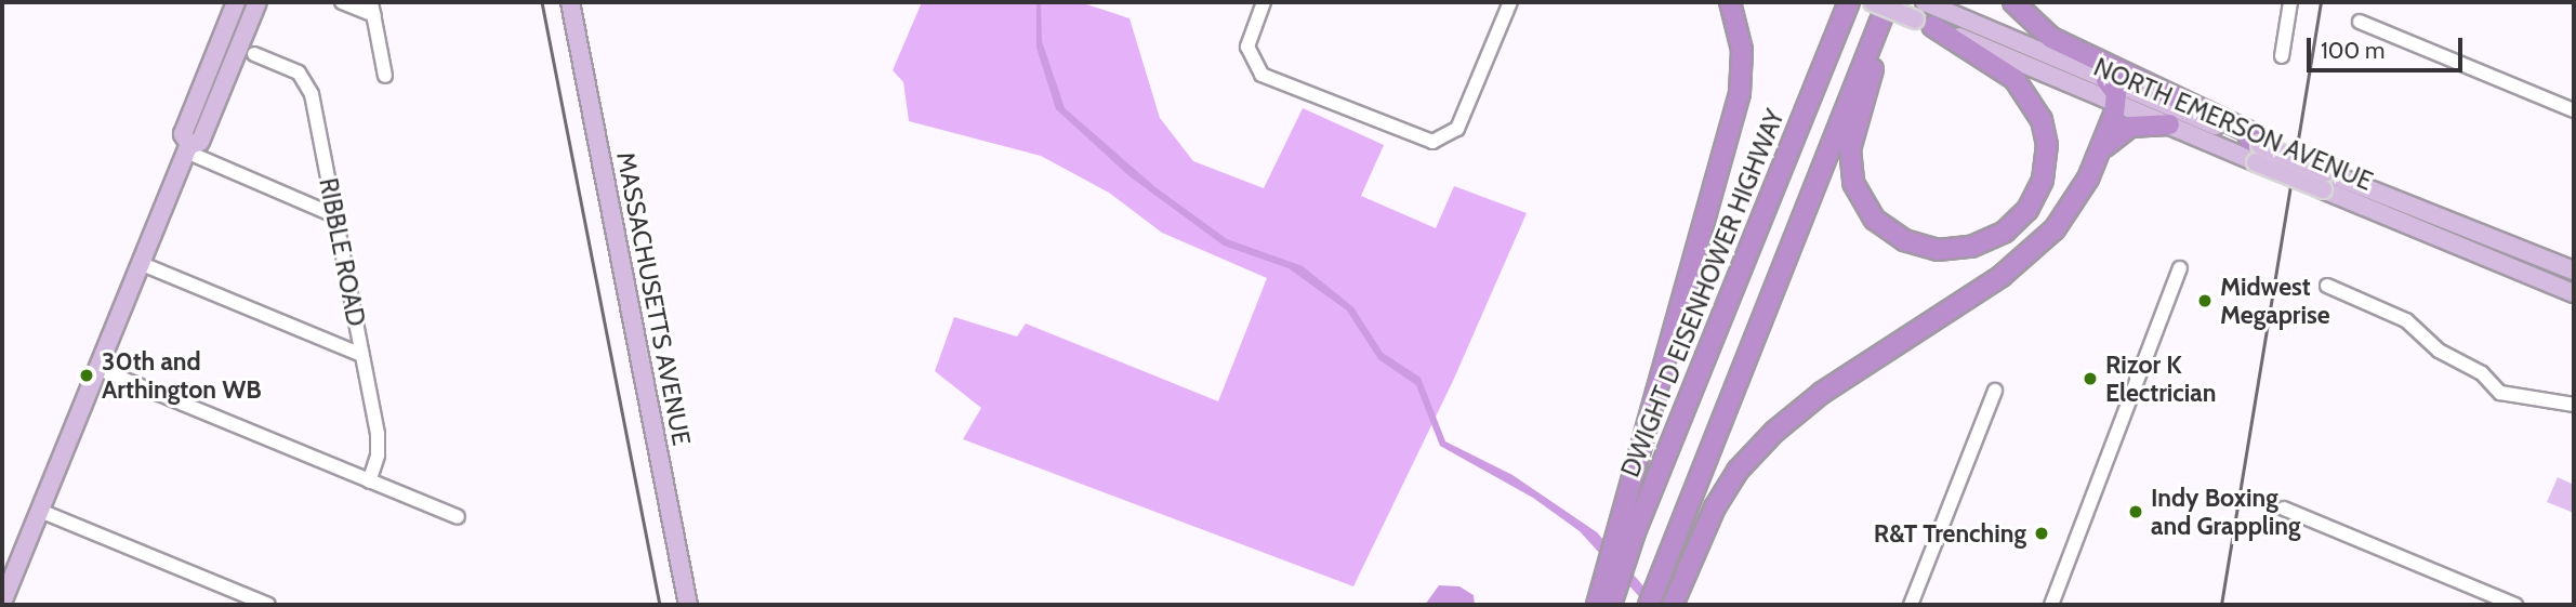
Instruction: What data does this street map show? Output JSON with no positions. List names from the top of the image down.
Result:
{
  "streets": {
    "highway": ["DWIGHT D EISENHOWER HIGHWAY"],
    "main road": ["NORTH EMERSON AVENUE", "MASSACHUSETTS AVENUE"],
    "street": ["RIBBLE ROAD"]
  },
  "places": [
    "Midwest Megaprise",
    "30th and Arthington WB",
    "Rizor K Electrician",
    "Indy Boxing and Grappling",
    "R&T Trenching"
  ],
  "scale_bar": "100 m"
}
